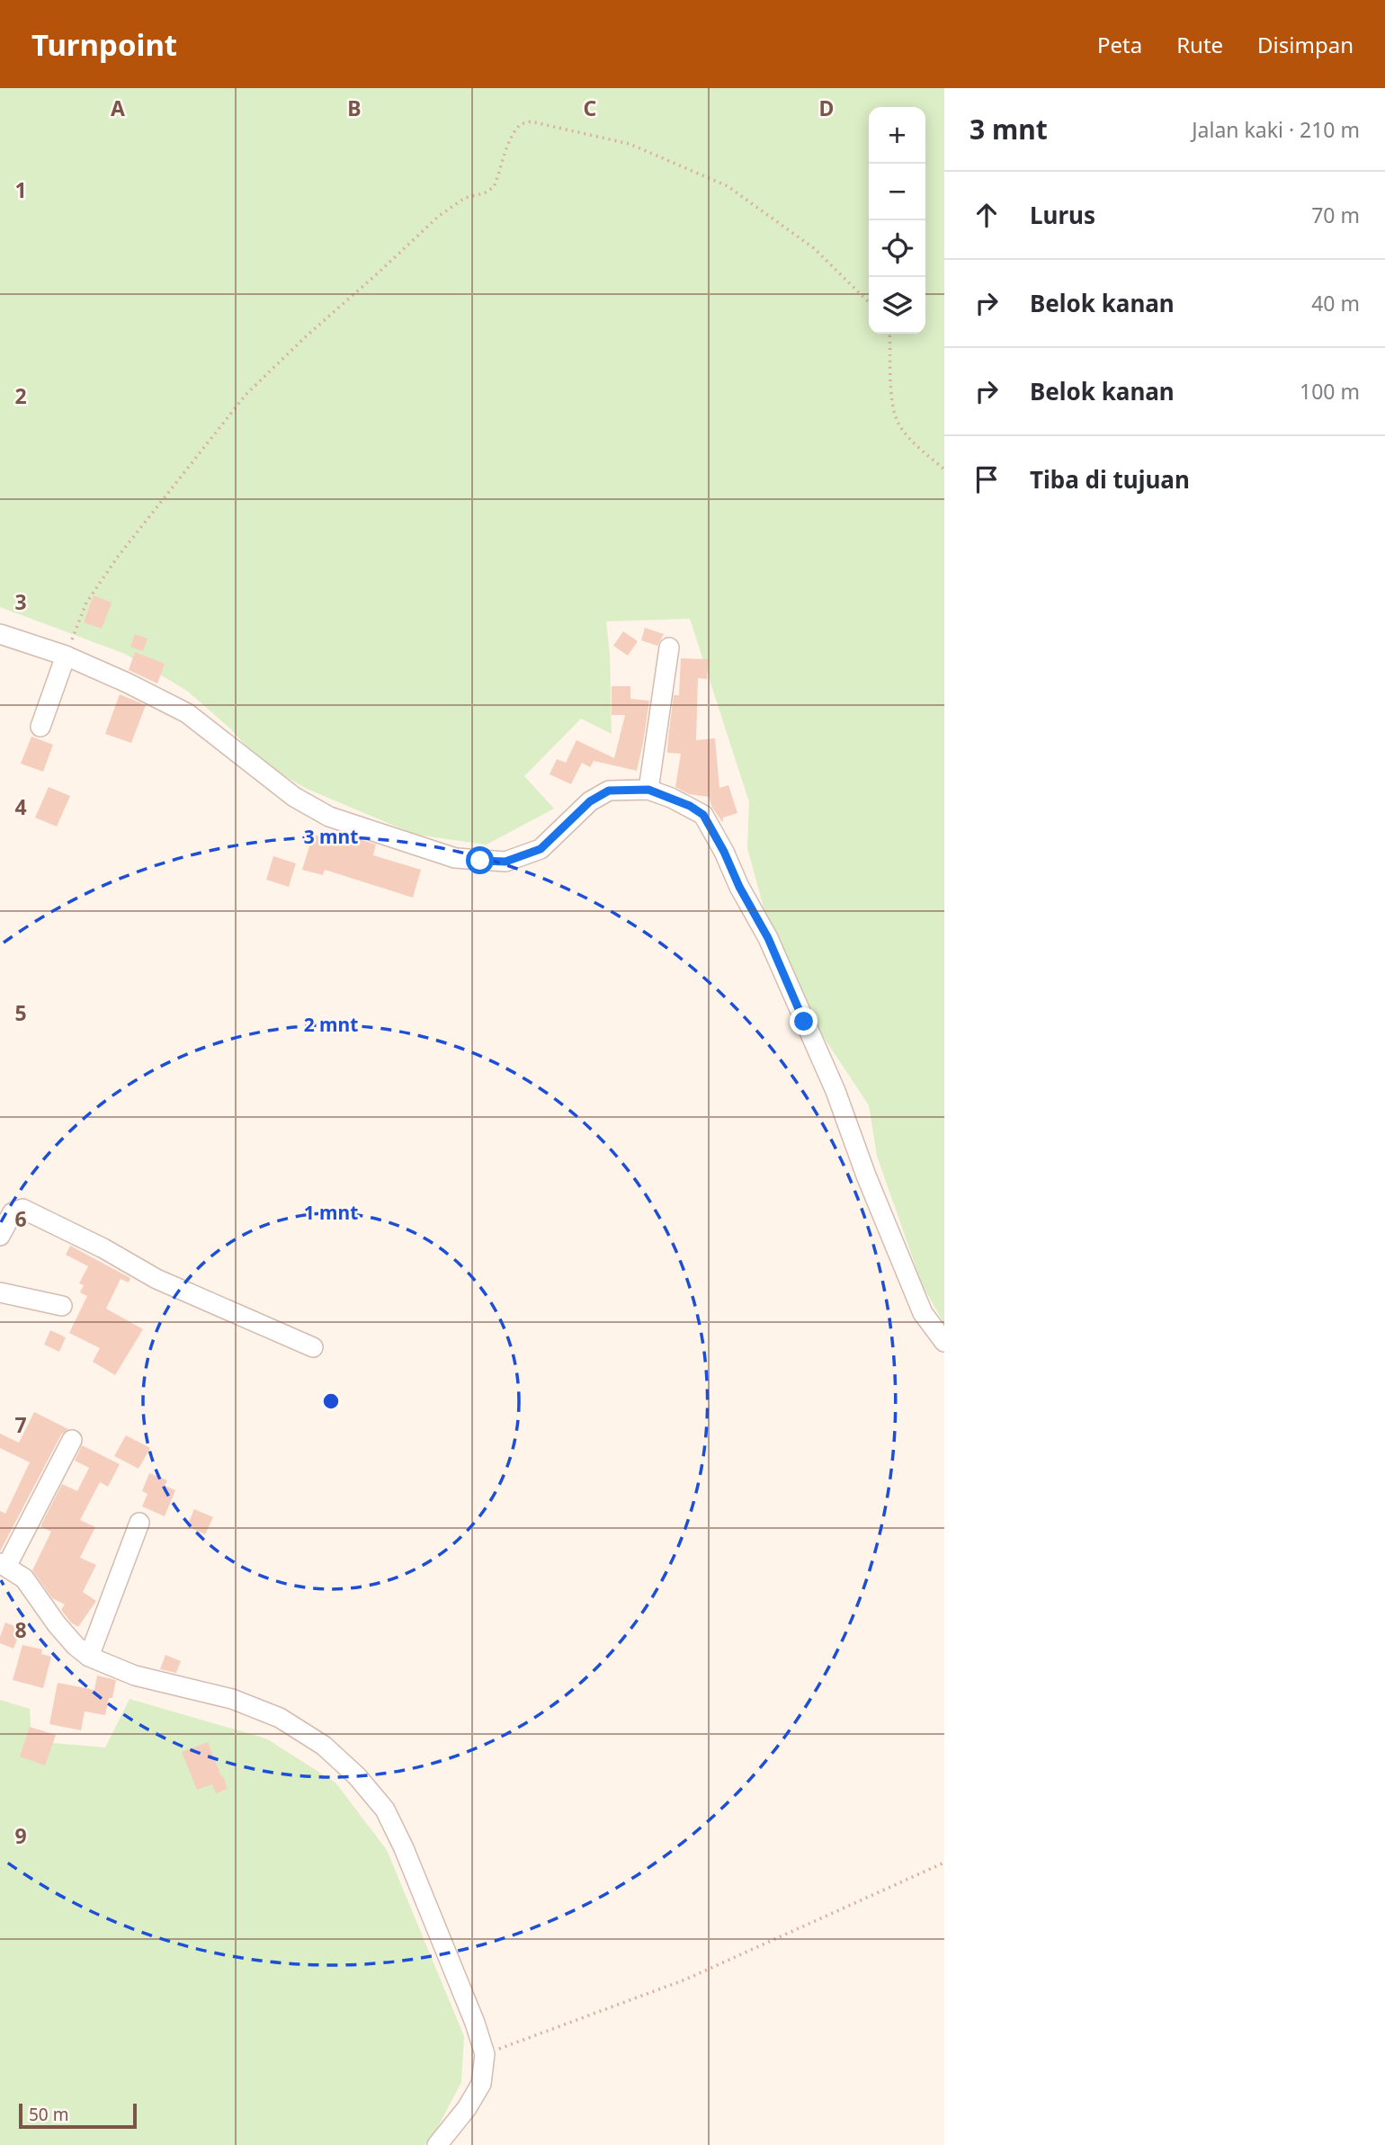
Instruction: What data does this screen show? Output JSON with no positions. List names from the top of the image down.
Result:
{
  "scale_bar": "50 m",
  "page": {
    "header": "Turnpoint",
    "nav": ["Peta", "Rute", "Disimpan"],
    "heading": ["3 mnt", "Jalan kaki · 210 m"],
    "map_buttons": ["+", "−"],
    "list": [
      ["Lurus", "70 m"],
      ["Belok kanan", "40 m"],
      ["Belok kanan", "100 m"],
      "Tiba di tujuan"
    ],
    "scale": "50 m"
  },
  "grid": {
    "columns": [
      "A",
      "B",
      "C",
      "D"
    ],
    "rows": [
      "1",
      "2",
      "3",
      "4",
      "5",
      "6",
      "7",
      "8",
      "9"
    ]
  },
  "rings": ["3 mnt", "2 mnt", "1 mnt"]
}
